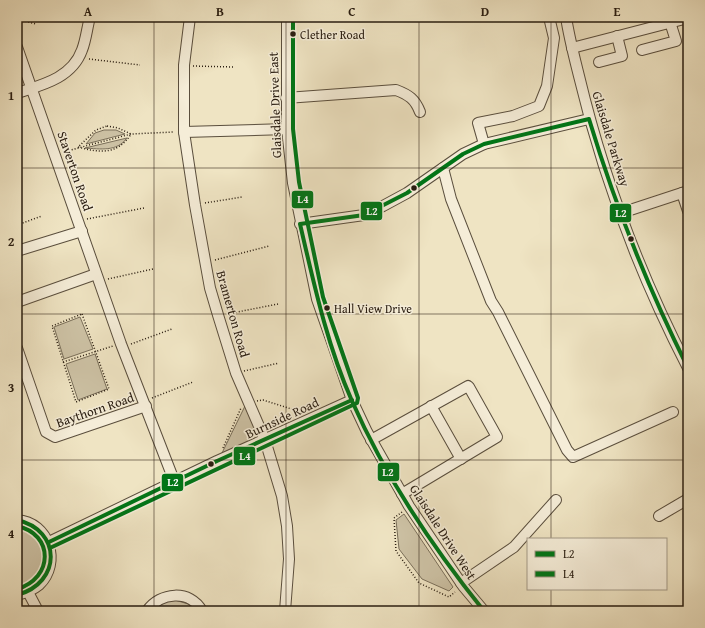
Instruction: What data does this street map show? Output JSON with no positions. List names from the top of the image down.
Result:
{
  "streets": {
    "street": [
      "Glaisdale Drive East",
      "Glaisdale Parkway",
      "Staverton Road",
      "Bramerton Road",
      "Baythorn Road",
      "Burnside Road",
      "Glaisdale Drive West"
    ]
  },
  "crossings": [
    ["Glaisdale Drive East", "Burnside Road"],
    ["Glaisdale Drive East", "Glaisdale Drive West"],
    ["Staverton Road", "Baythorn Road"],
    ["Staverton Road", "Burnside Road"],
    ["Bramerton Road", "Burnside Road"],
    ["Burnside Road", "Glaisdale Drive West"]
  ],
  "places": ["Clether Road", "Hall View Drive"],
  "lines": ["transit line L4", "transit line L2"],
  "legend": ["L2", "L4"],
  "grid": {
    "columns": [
      "A",
      "B",
      "C",
      "D",
      "E"
    ],
    "rows": [
      "1",
      "2",
      "3",
      "4"
    ]
  }
}
